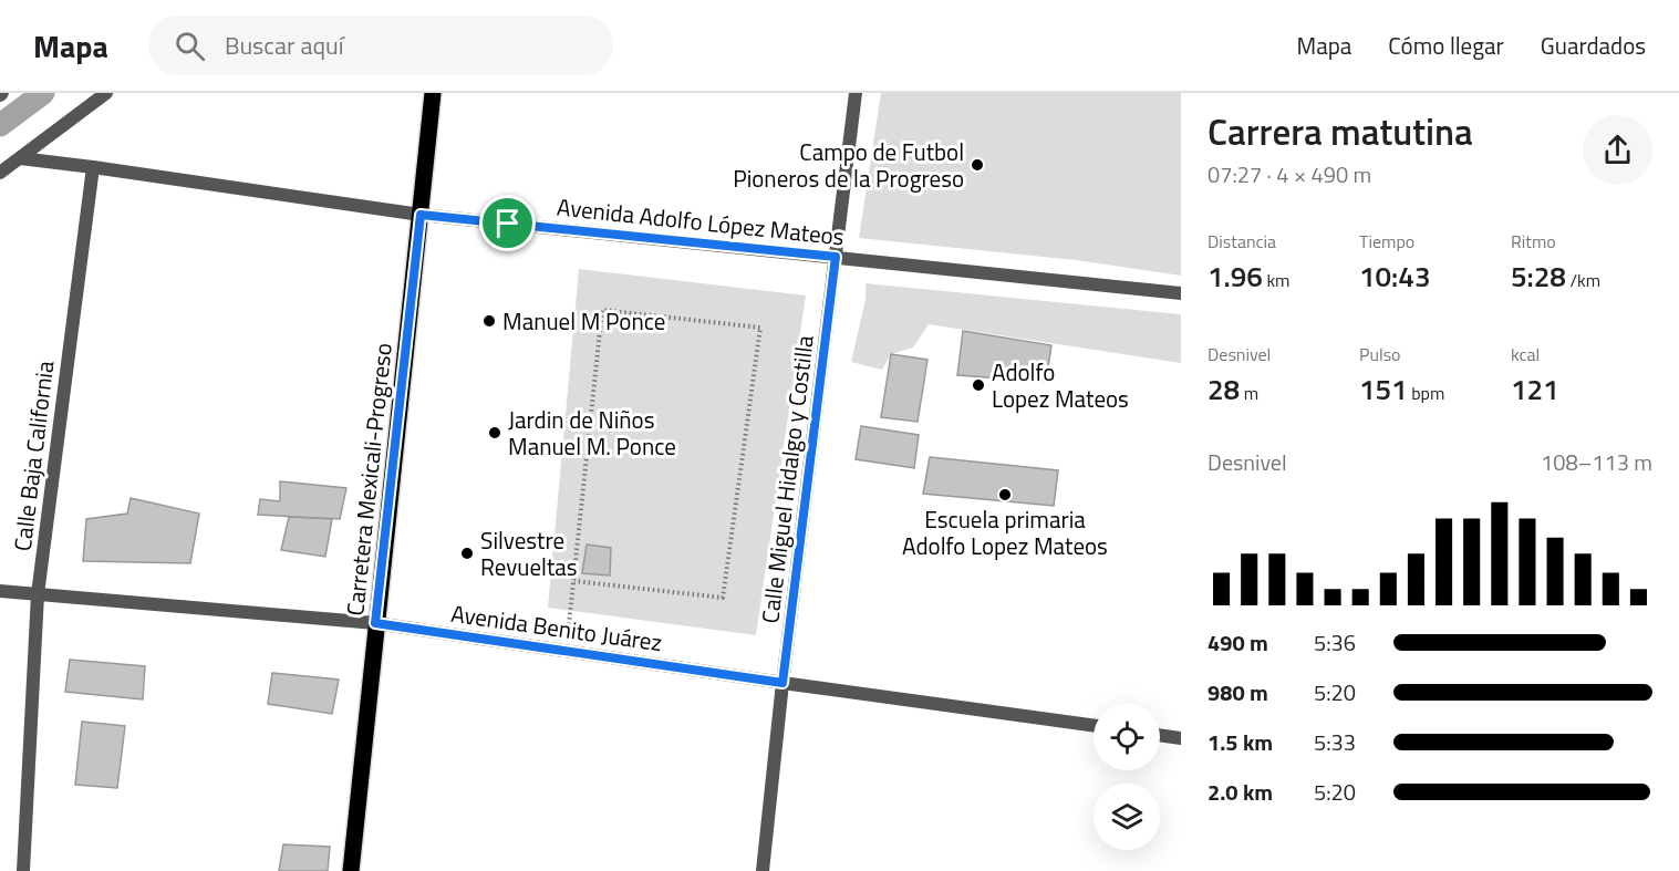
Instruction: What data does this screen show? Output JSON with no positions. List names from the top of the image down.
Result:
{
  "streets": {
    "main road": ["Carretera Mexicali-Progreso"],
    "street": [
      "Avenida Adolfo López Mateos",
      "Calle Baja California",
      "Calle Miguel Hidalgo y Costilla",
      "Avenida Benito Juárez"
    ]
  },
  "crossings": [
    ["Avenida Adolfo López Mateos", "Calle Baja California"],
    ["Avenida Adolfo López Mateos", "Carretera Mexicali-Progreso"],
    ["Avenida Adolfo López Mateos", "Calle Miguel Hidalgo y Costilla"],
    ["Calle Baja California", "Avenida Benito Juárez"],
    ["Carretera Mexicali-Progreso", "Avenida Benito Juárez"],
    ["Calle Miguel Hidalgo y Costilla", "Avenida Benito Juárez"]
  ],
  "places": [
    "Campo de Futbol Pioneros de la Progreso",
    "Manuel M Ponce",
    "Adolfo Lopez Mateos",
    "Jardin de Niños Manuel M. Ponce",
    "Escuela primaria Adolfo Lopez Mateos",
    "Silvestre Revueltas"
  ],
  "page": {
    "header": "Mapa",
    "search": "Buscar aquí",
    "nav": ["Mapa", "Cómo llegar", "Guardados"],
    "heading": ["Carrera matutina", "07:27 · 4 × 490 m"],
    "stats": [
      ["Distancia", "1.96 km"],
      ["Tiempo", "10:43"],
      ["Ritmo", "5:28 /km"],
      ["Desnivel", "28 m"],
      ["Pulso", "151 bpm"],
      ["kcal", "121"]
    ],
    "chart": ["Desnivel", "108–113 m"],
    "list": [
      {
        "name": "490 m",
        "note": "5:36"
      },
      {
        "name": "980 m",
        "note": "5:20"
      },
      {
        "name": "1.5 km",
        "note": "5:33"
      },
      {
        "name": "2.0 km",
        "note": "5:20"
      }
    ]
  }
}
